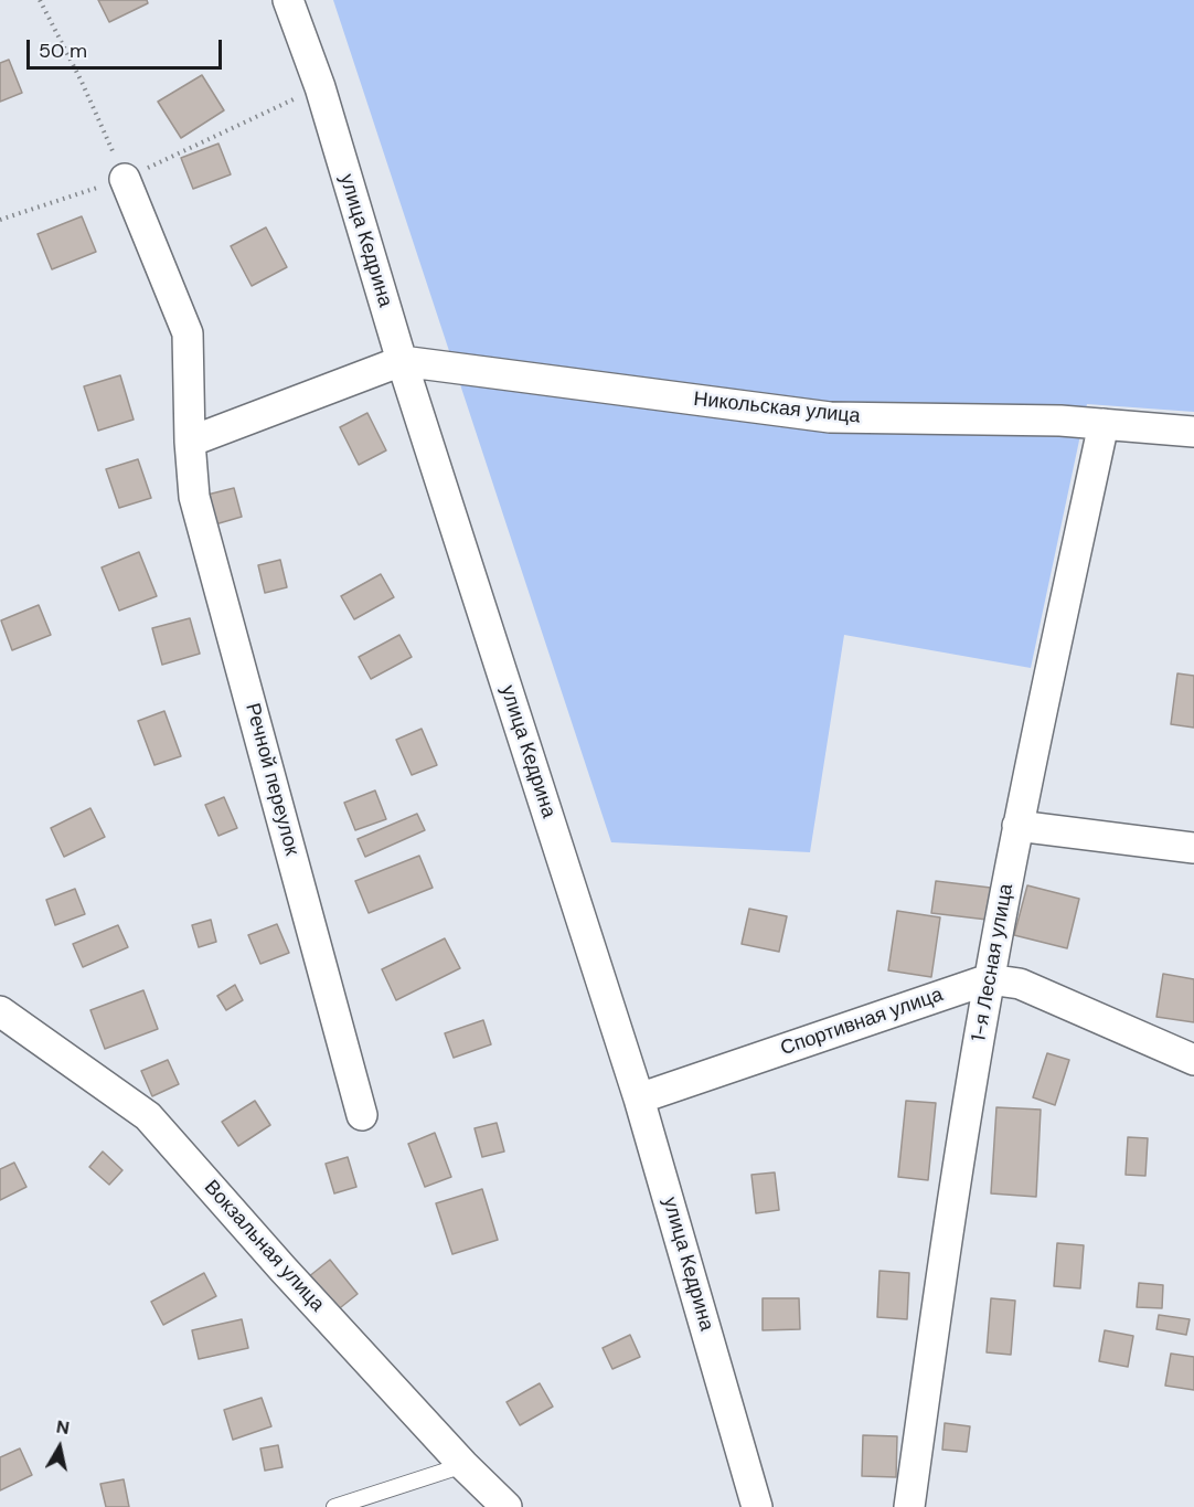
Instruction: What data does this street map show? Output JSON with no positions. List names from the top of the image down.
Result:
{
  "streets": {
    "street": [
      "улица Кедрина",
      "Никольская улица",
      "Речной переулок",
      "1-я Лесная улица",
      "Спортивная улица",
      "Вокзальная улица"
    ]
  },
  "crossings": [
    ["улица Кедрина", "Никольская улица"],
    ["улица Кедрина", "Спортивная улица"],
    ["Никольская улица", "1-я Лесная улица"],
    ["1-я Лесная улица", "Спортивная улица"]
  ],
  "scale_bar": "50 m",
  "north": "top"
}
